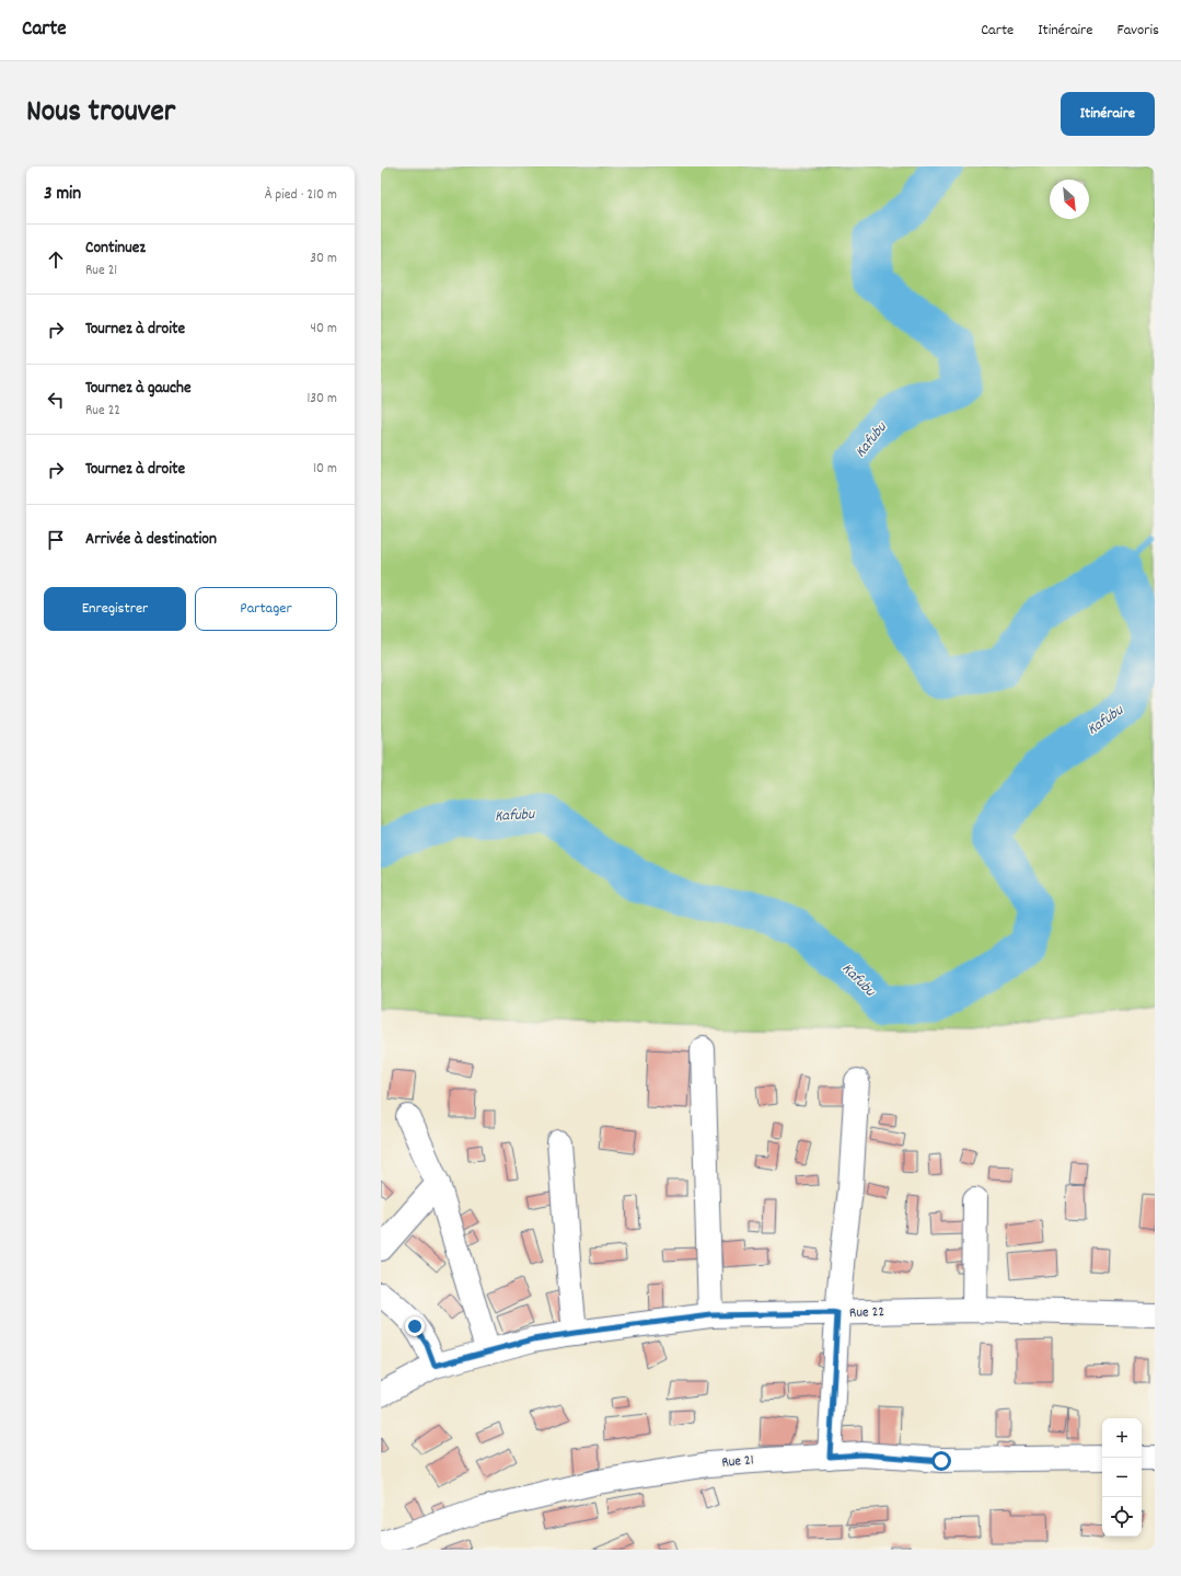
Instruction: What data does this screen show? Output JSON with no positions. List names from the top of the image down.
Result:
{
  "streets": {
    "street": ["Rue 22", "Rue 21"]
  },
  "water": ["Kafubu"],
  "north": "bottom right",
  "page": {
    "header": "Carte",
    "nav": ["Carte", "Itinéraire", "Favoris"],
    "title": "Nous trouver",
    "buttons": [
      "Itinéraire",
      ["Enregistrer", "Partager"]
    ],
    "heading": ["3 min", "À pied · 210 m"],
    "list": [
      ["Continuez", "Rue 21", "30 m"],
      ["Tournez à droite", "40 m"],
      ["Tournez à gauche", "Rue 22", "130 m"],
      ["Tournez à droite", "10 m"],
      "Arrivée à destination"
    ],
    "map_buttons": ["+", "−"]
  }
}
